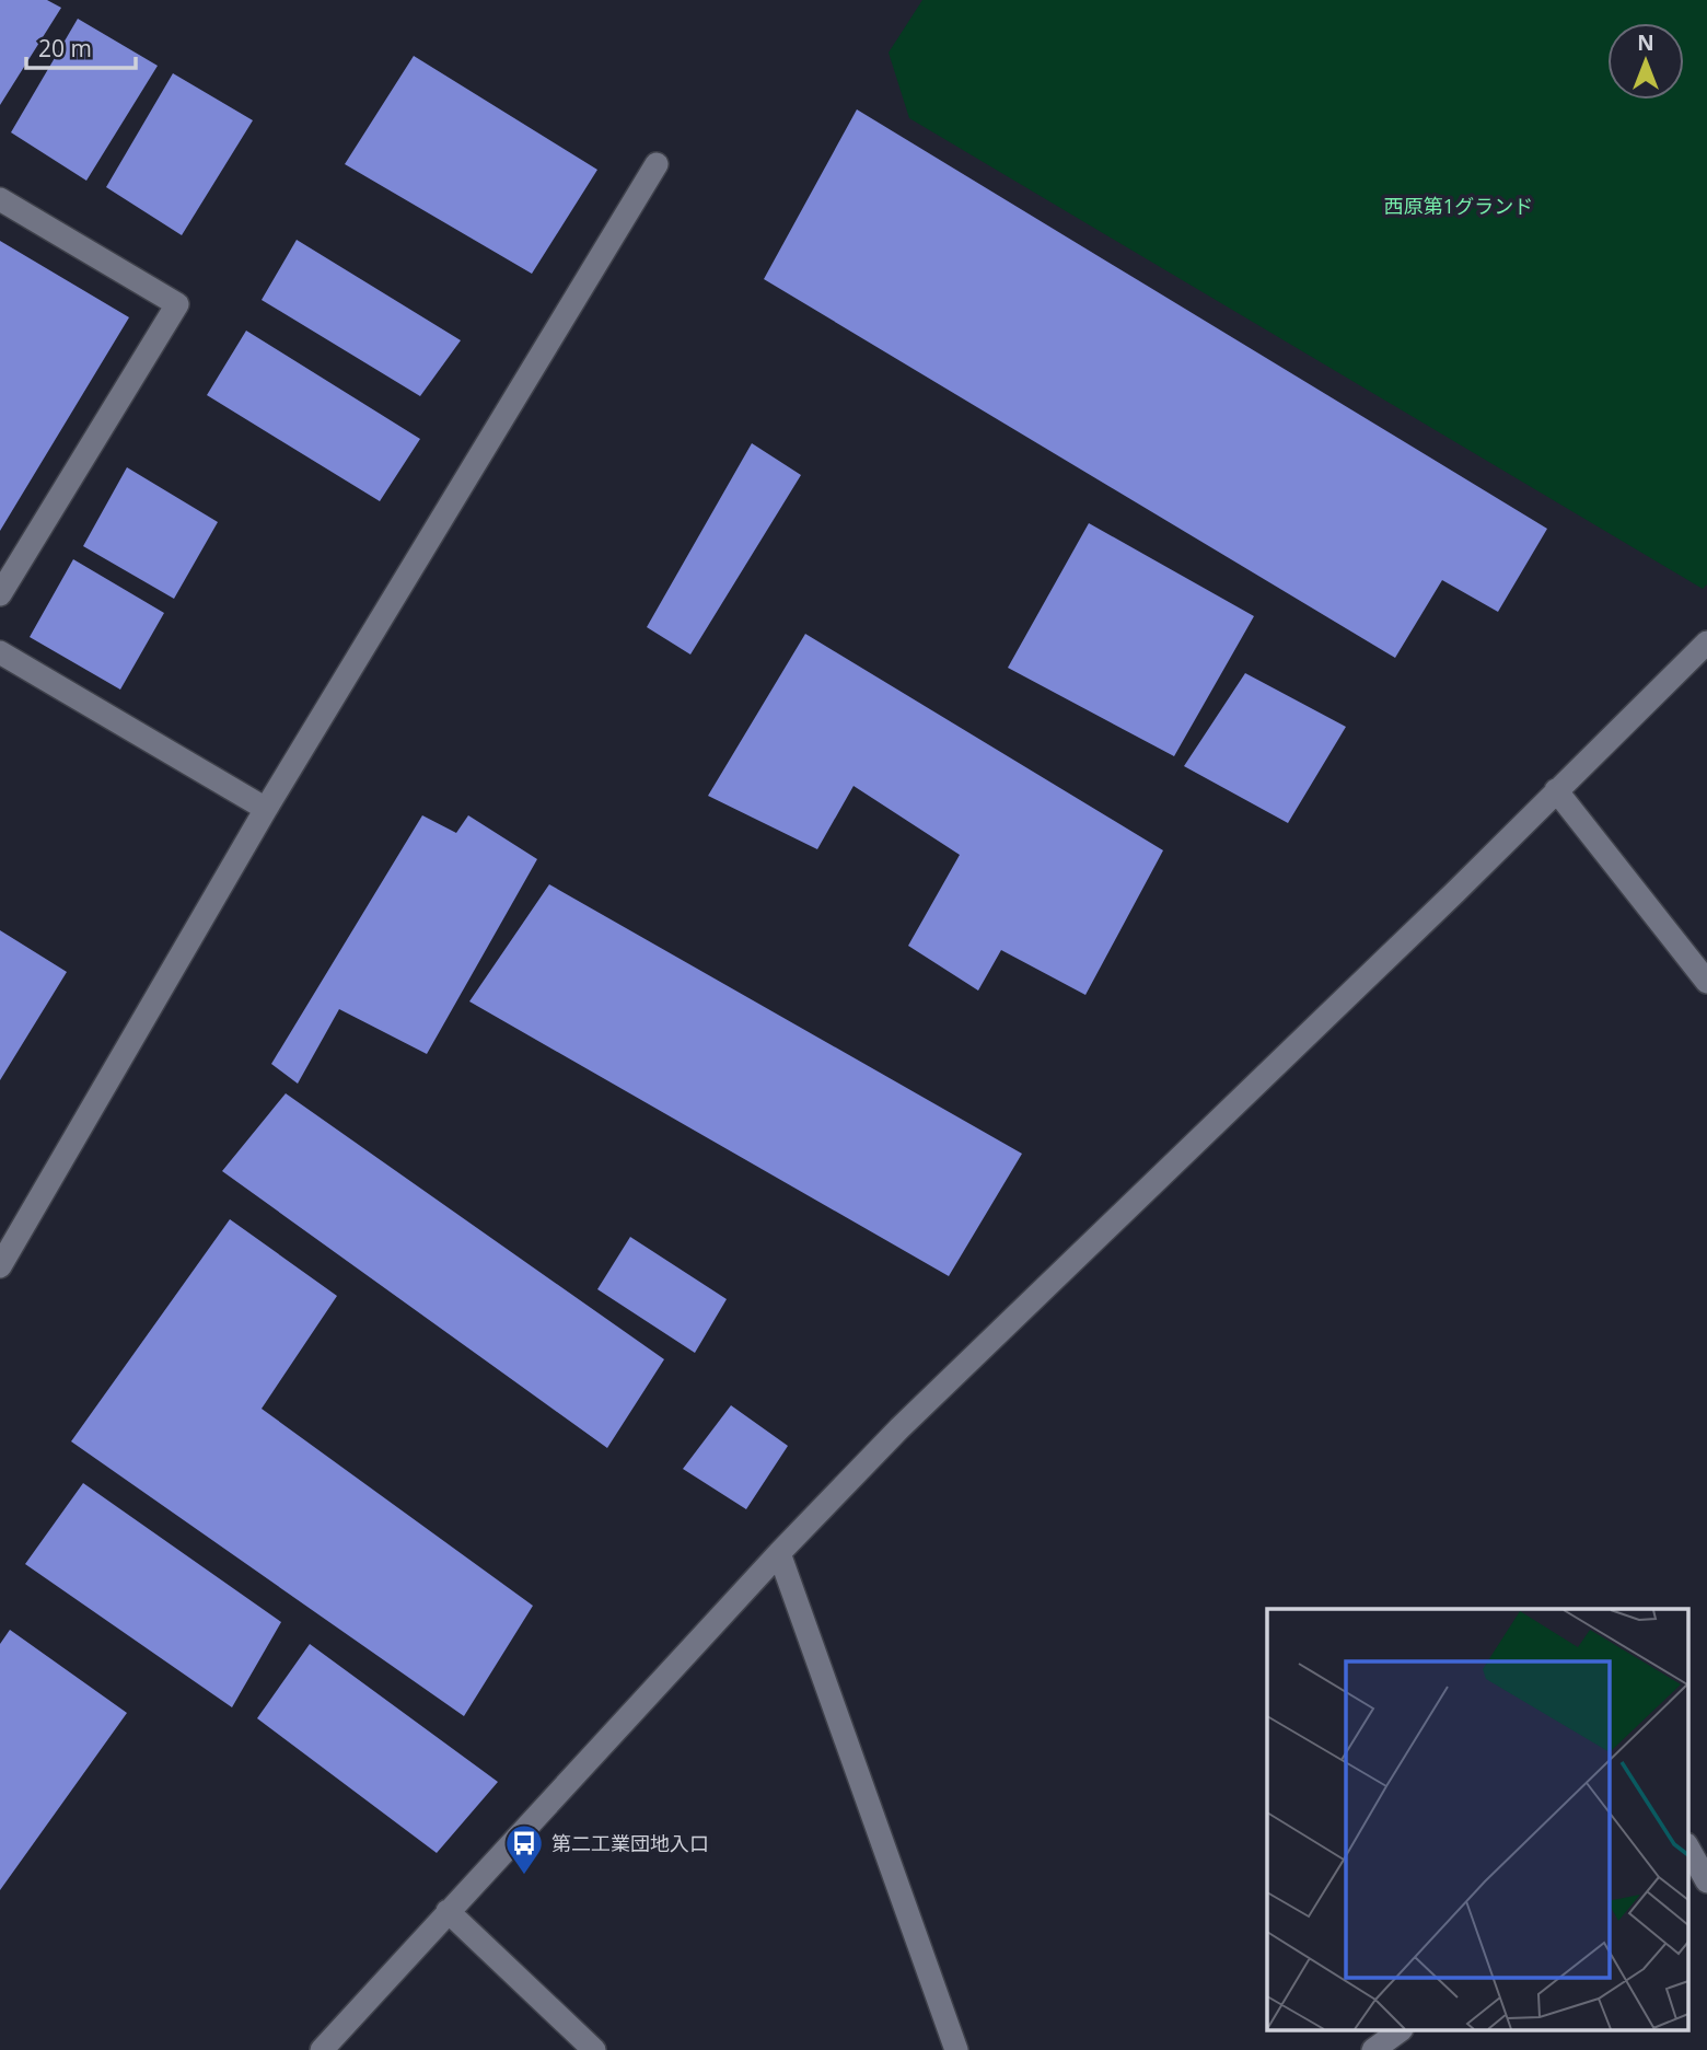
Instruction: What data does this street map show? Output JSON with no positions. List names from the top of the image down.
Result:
{
  "parks": ["西原第1グランド"],
  "places": {
    "bus stop": ["第二工業団地入口"]
  },
  "scale_bar": "20 m",
  "north": "top"
}
